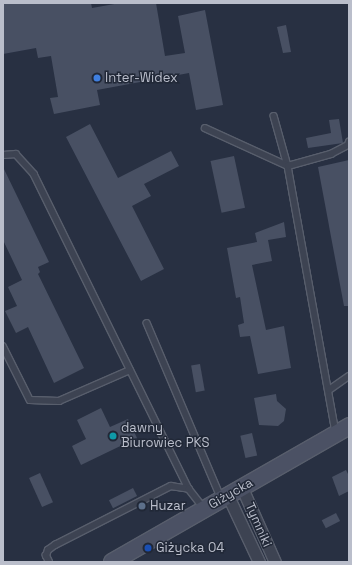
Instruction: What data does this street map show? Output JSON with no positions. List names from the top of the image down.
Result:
{
  "streets": {
    "street": ["Giżycka", "Tymniki"]
  },
  "crossings": [
    ["Giżycka", "Tymniki"]
  ],
  "places": [
    "Inter-Widex",
    "dawny Biurowiec PKS",
    "Huzar",
    "Giżycka 04"
  ]
}
